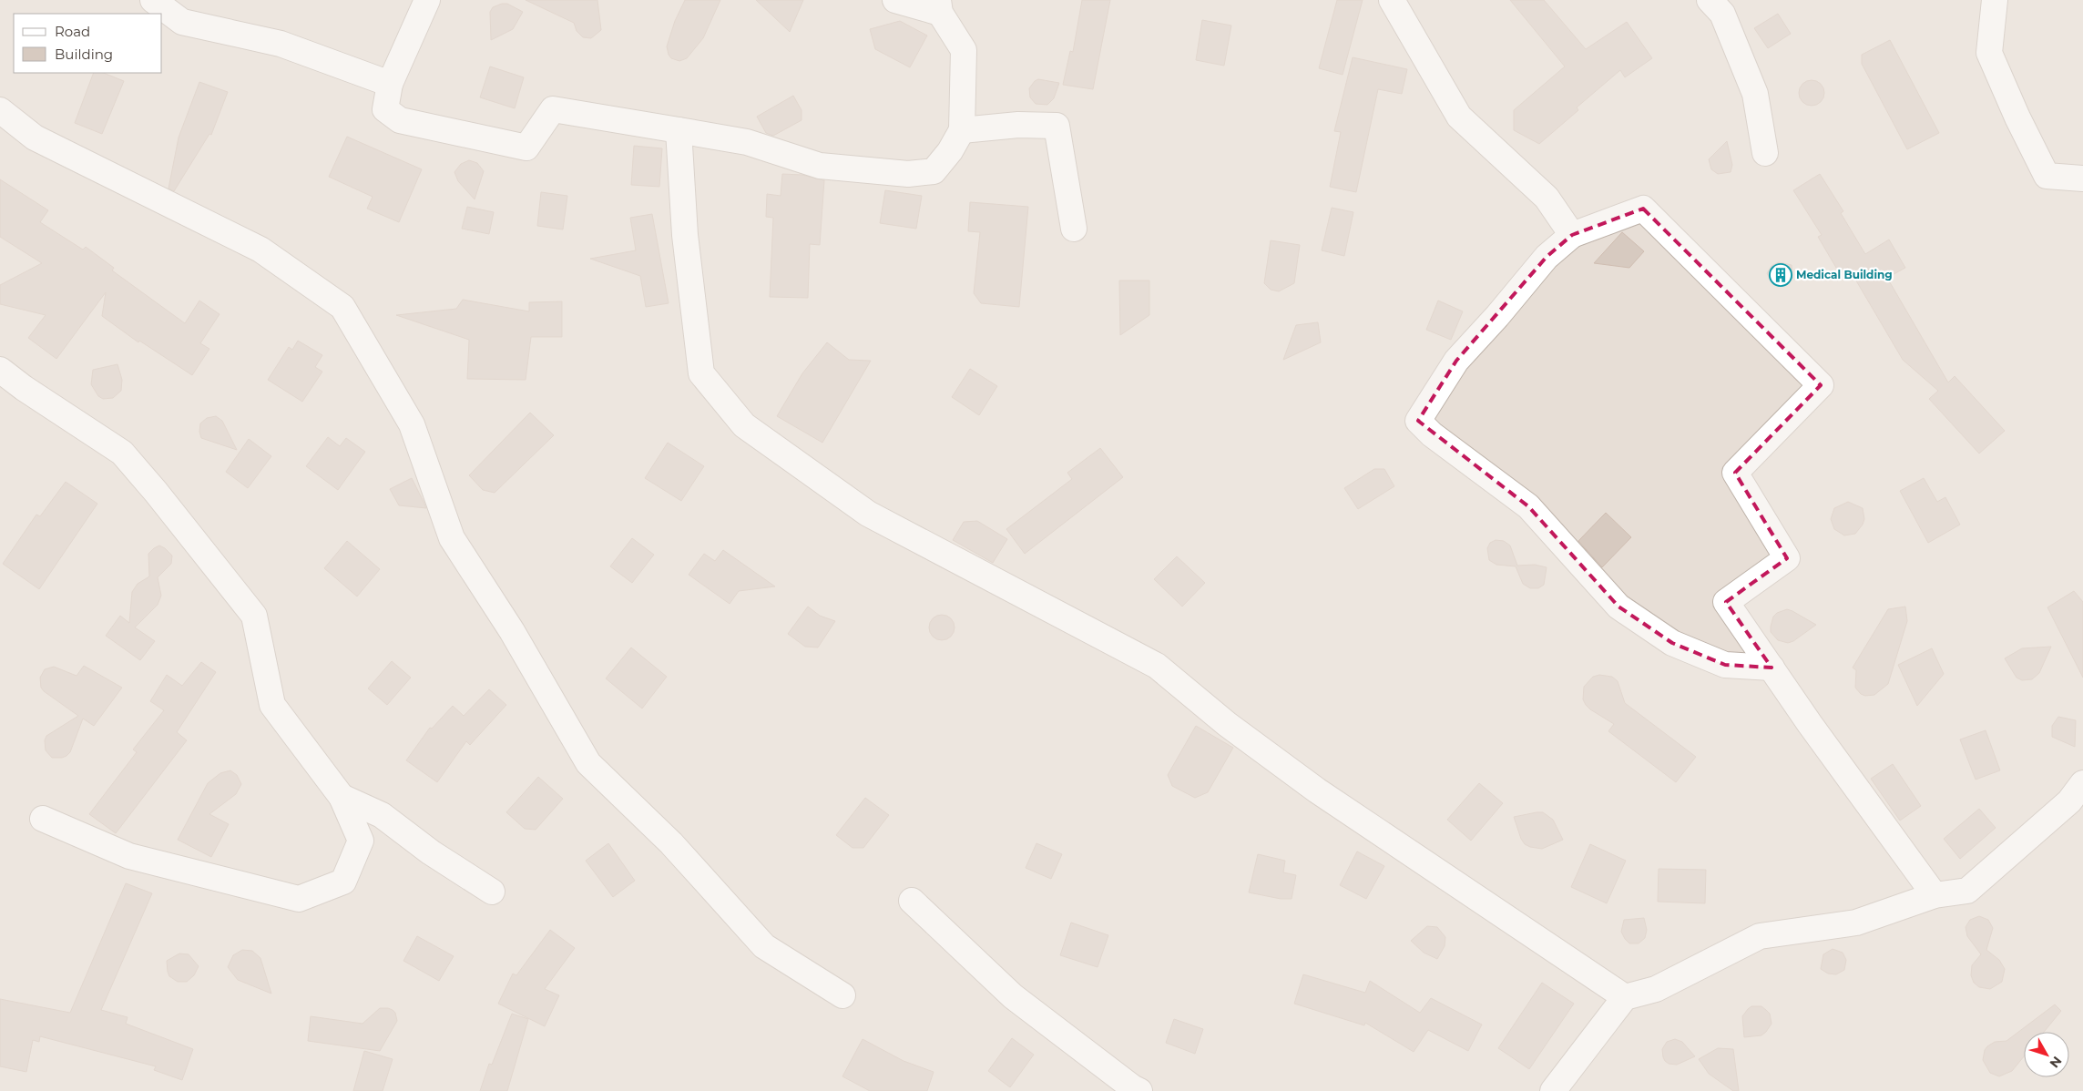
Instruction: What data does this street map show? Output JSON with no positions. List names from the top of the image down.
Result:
{
  "places": {
    "building": ["Medical Building"]
  },
  "legend": ["Road", "Building"],
  "north": "bottom right"
}
